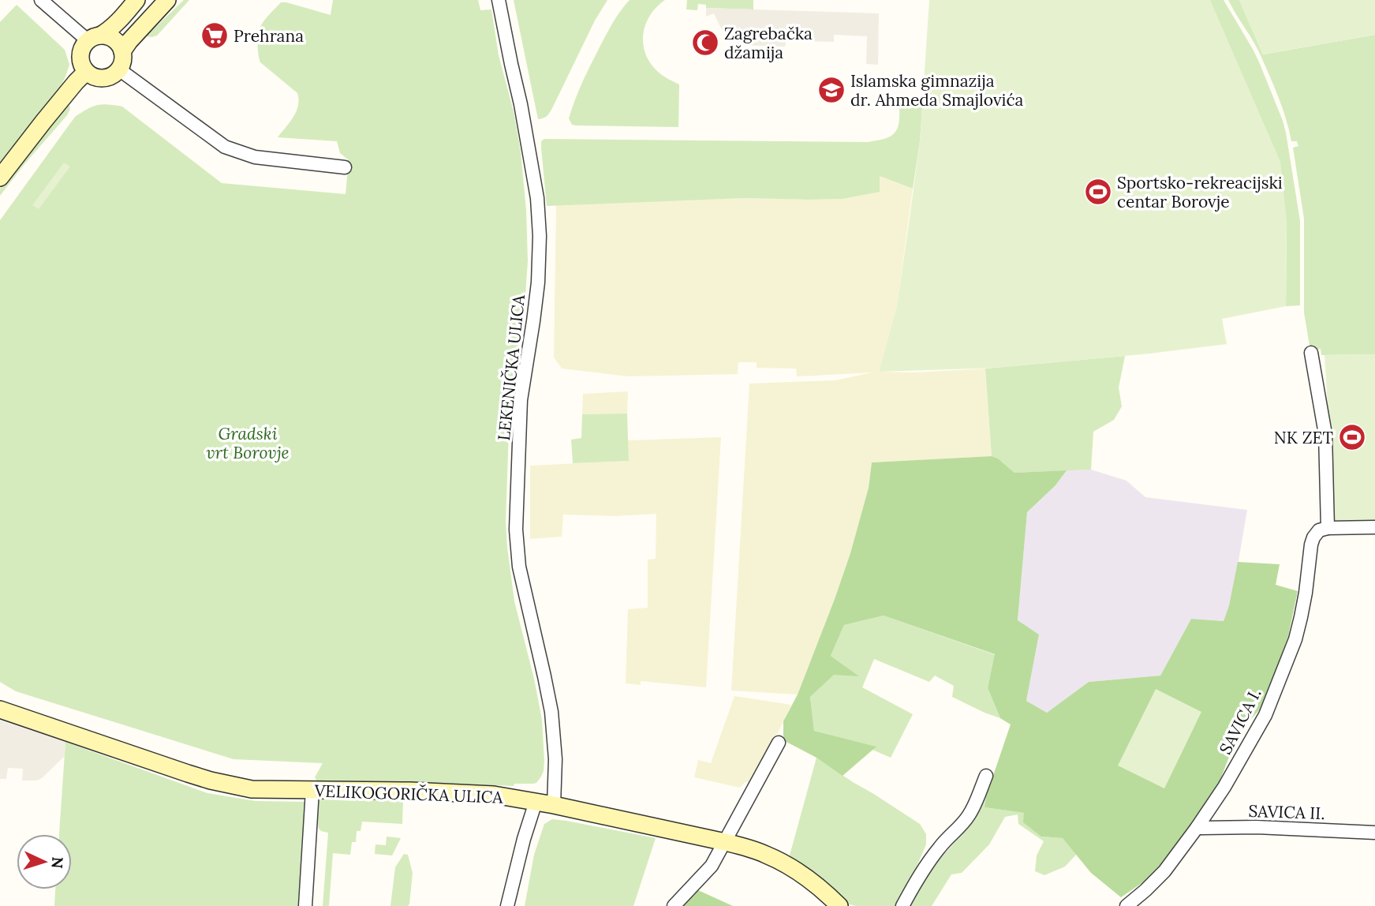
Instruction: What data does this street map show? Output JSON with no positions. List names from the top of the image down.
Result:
{
  "streets": {
    "street": [
      "LEKENIČKA ULICA",
      "SAVICA I.",
      "VELIKOGORIČKA ULICA",
      "SAVICA II."
    ]
  },
  "crossings": [
    ["LEKENIČKA ULICA", "VELIKOGORIČKA ULICA"],
    ["SAVICA I.", "SAVICA II."]
  ],
  "parks": ["Gradski vrt Borovje"],
  "places": {
    "supermarket": ["Prehrana"],
    "mosque": ["Zagrebačka džamija"],
    "school or university": ["Islamska gimnazija dr. Ahmeda Smajlovića"],
    "sports": ["Sportsko-rekreacijski centar Borovje", "NK ZET"]
  },
  "north": "right"
}
